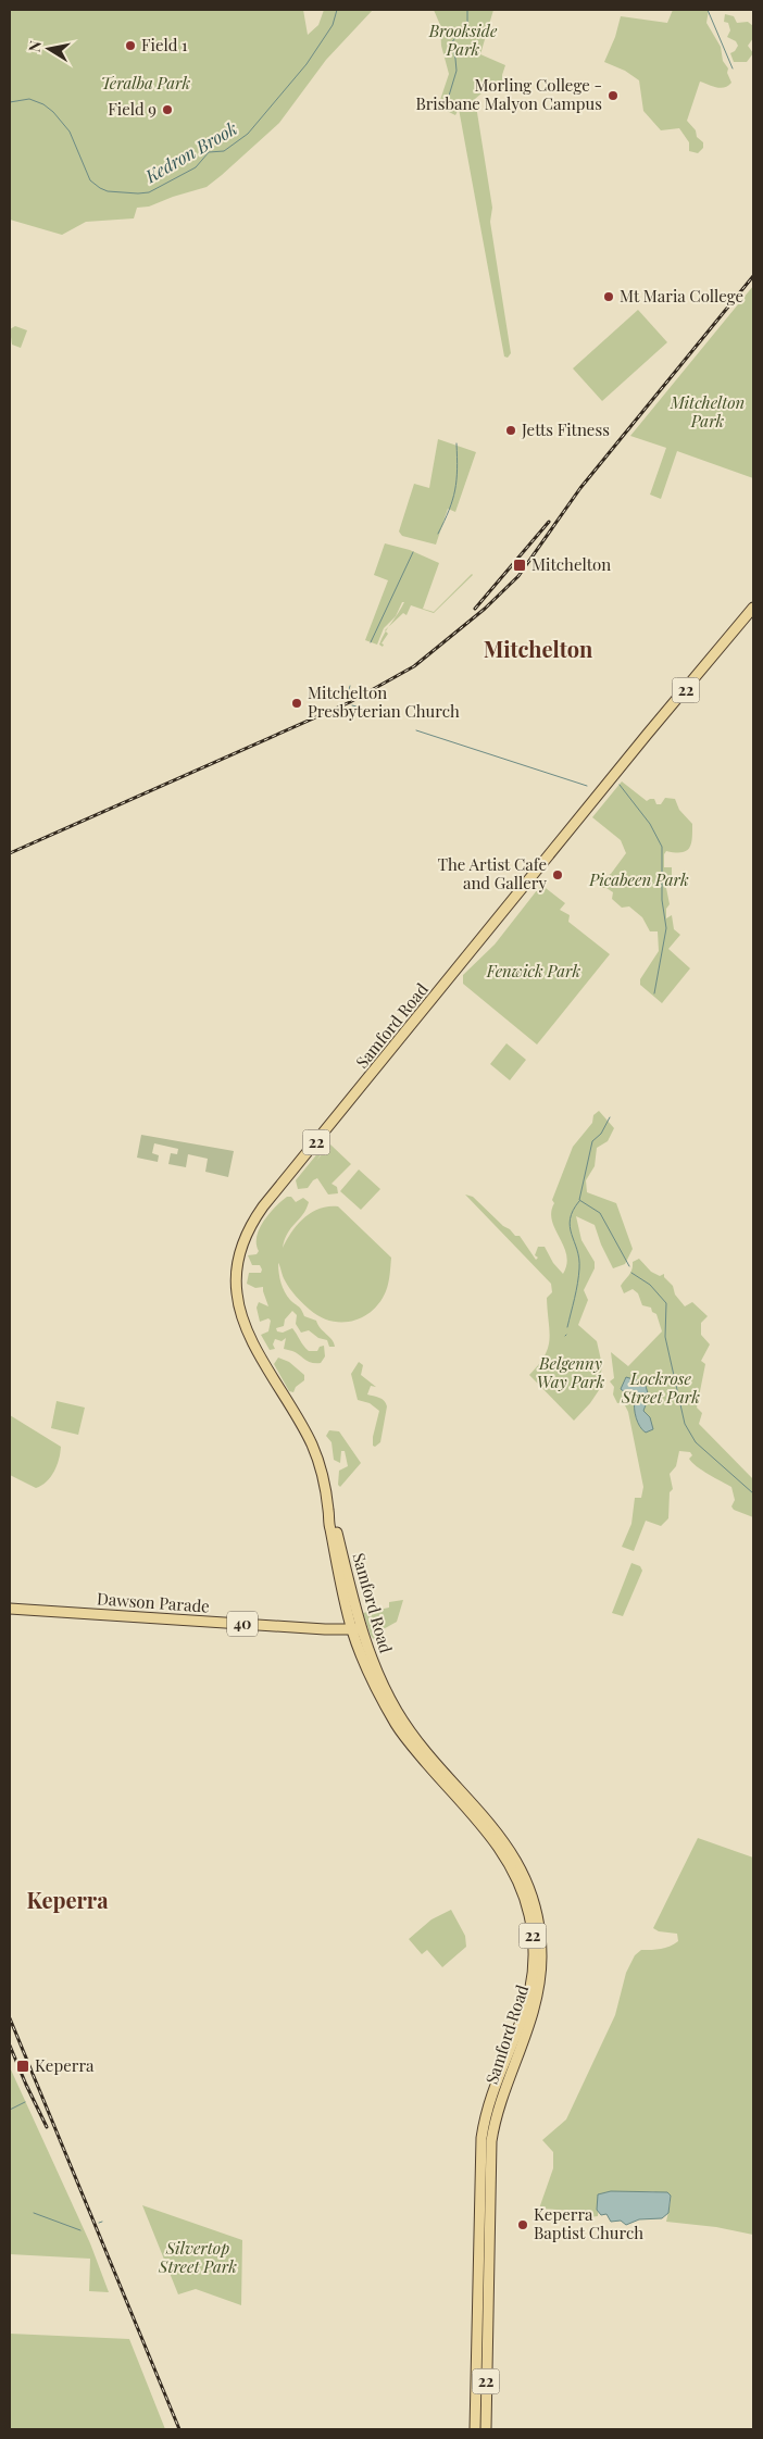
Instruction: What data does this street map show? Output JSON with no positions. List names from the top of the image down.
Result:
{
  "streets": {
    "main road": [
      "22",
      "Samford Road",
      "Dawson Parade",
      "40"
    ]
  },
  "crossings": [
    ["Samford Road", "Dawson Parade"]
  ],
  "districts": ["Mitchelton", "Keperra"],
  "water": ["Kedron Brook"],
  "parks": [
    "Brookside Park",
    "Teralba Park",
    "Mitchelton Park",
    "Picabeen Park",
    "Fenwick Park",
    "Belgenny Way Park",
    "Lockrose Street Park",
    "Silvertop Street Park"
  ],
  "places": {
    "other": [
      "Field 1",
      "Morling College - Brisbane Malyon Campus",
      "Field 9",
      "Mt Maria College",
      "Jetts Fitness",
      "Mitchelton Presbyterian Church",
      "The Artist Cafe and Gallery",
      "Keperra Baptist Church"
    ],
    "transit": ["Mitchelton", "Keperra"]
  },
  "north": "left"
}
